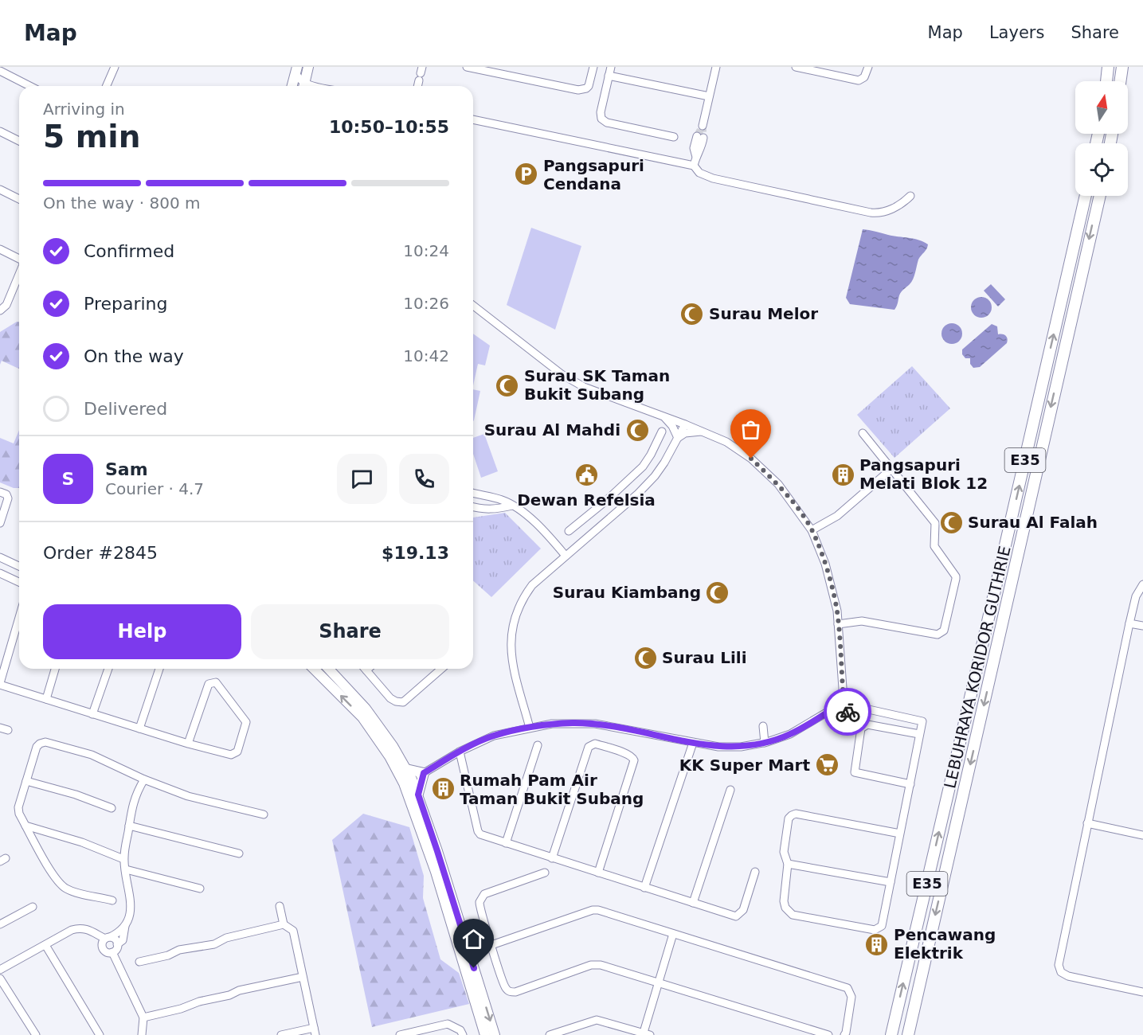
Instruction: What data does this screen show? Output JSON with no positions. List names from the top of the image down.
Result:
{
  "streets": {
    "highway": ["E35", "LEBUHRAYA KORIDOR GUTHRIE"]
  },
  "places": {
    "parking": ["Pangsapuri Cendana"],
    "mosque": [
      "Surau Melor",
      "Surau SK Taman Bukit Subang",
      "Surau Al Mahdi",
      "Surau Al Falah",
      "Surau Kiambang",
      "Surau Lili"
    ],
    "building": ["Pangsapuri Melati Blok 12", "Rumah Pam Air Taman Bukit Subang", "Pencawang Elektrik"],
    "public building": ["Dewan Refelsia"],
    "supermarket": ["KK Super Mart"]
  },
  "north": "top",
  "page": {
    "header": "Map",
    "nav": ["Map", "Layers", "Share"],
    "heading": ["5 min", "Arriving in", "10:50–10:55"],
    "panel": [
      "Sam",
      "Courier · 4.7",
      "Order #2845",
      "$19.13"
    ],
    "bar": "On the way · 800 m",
    "list": [
      ["Confirmed", "10:24"],
      ["Preparing", "10:26"],
      ["On the way", "10:42"],
      "Delivered"
    ],
    "round": "S",
    "buttons": ["Help", "Share"]
  }
}
